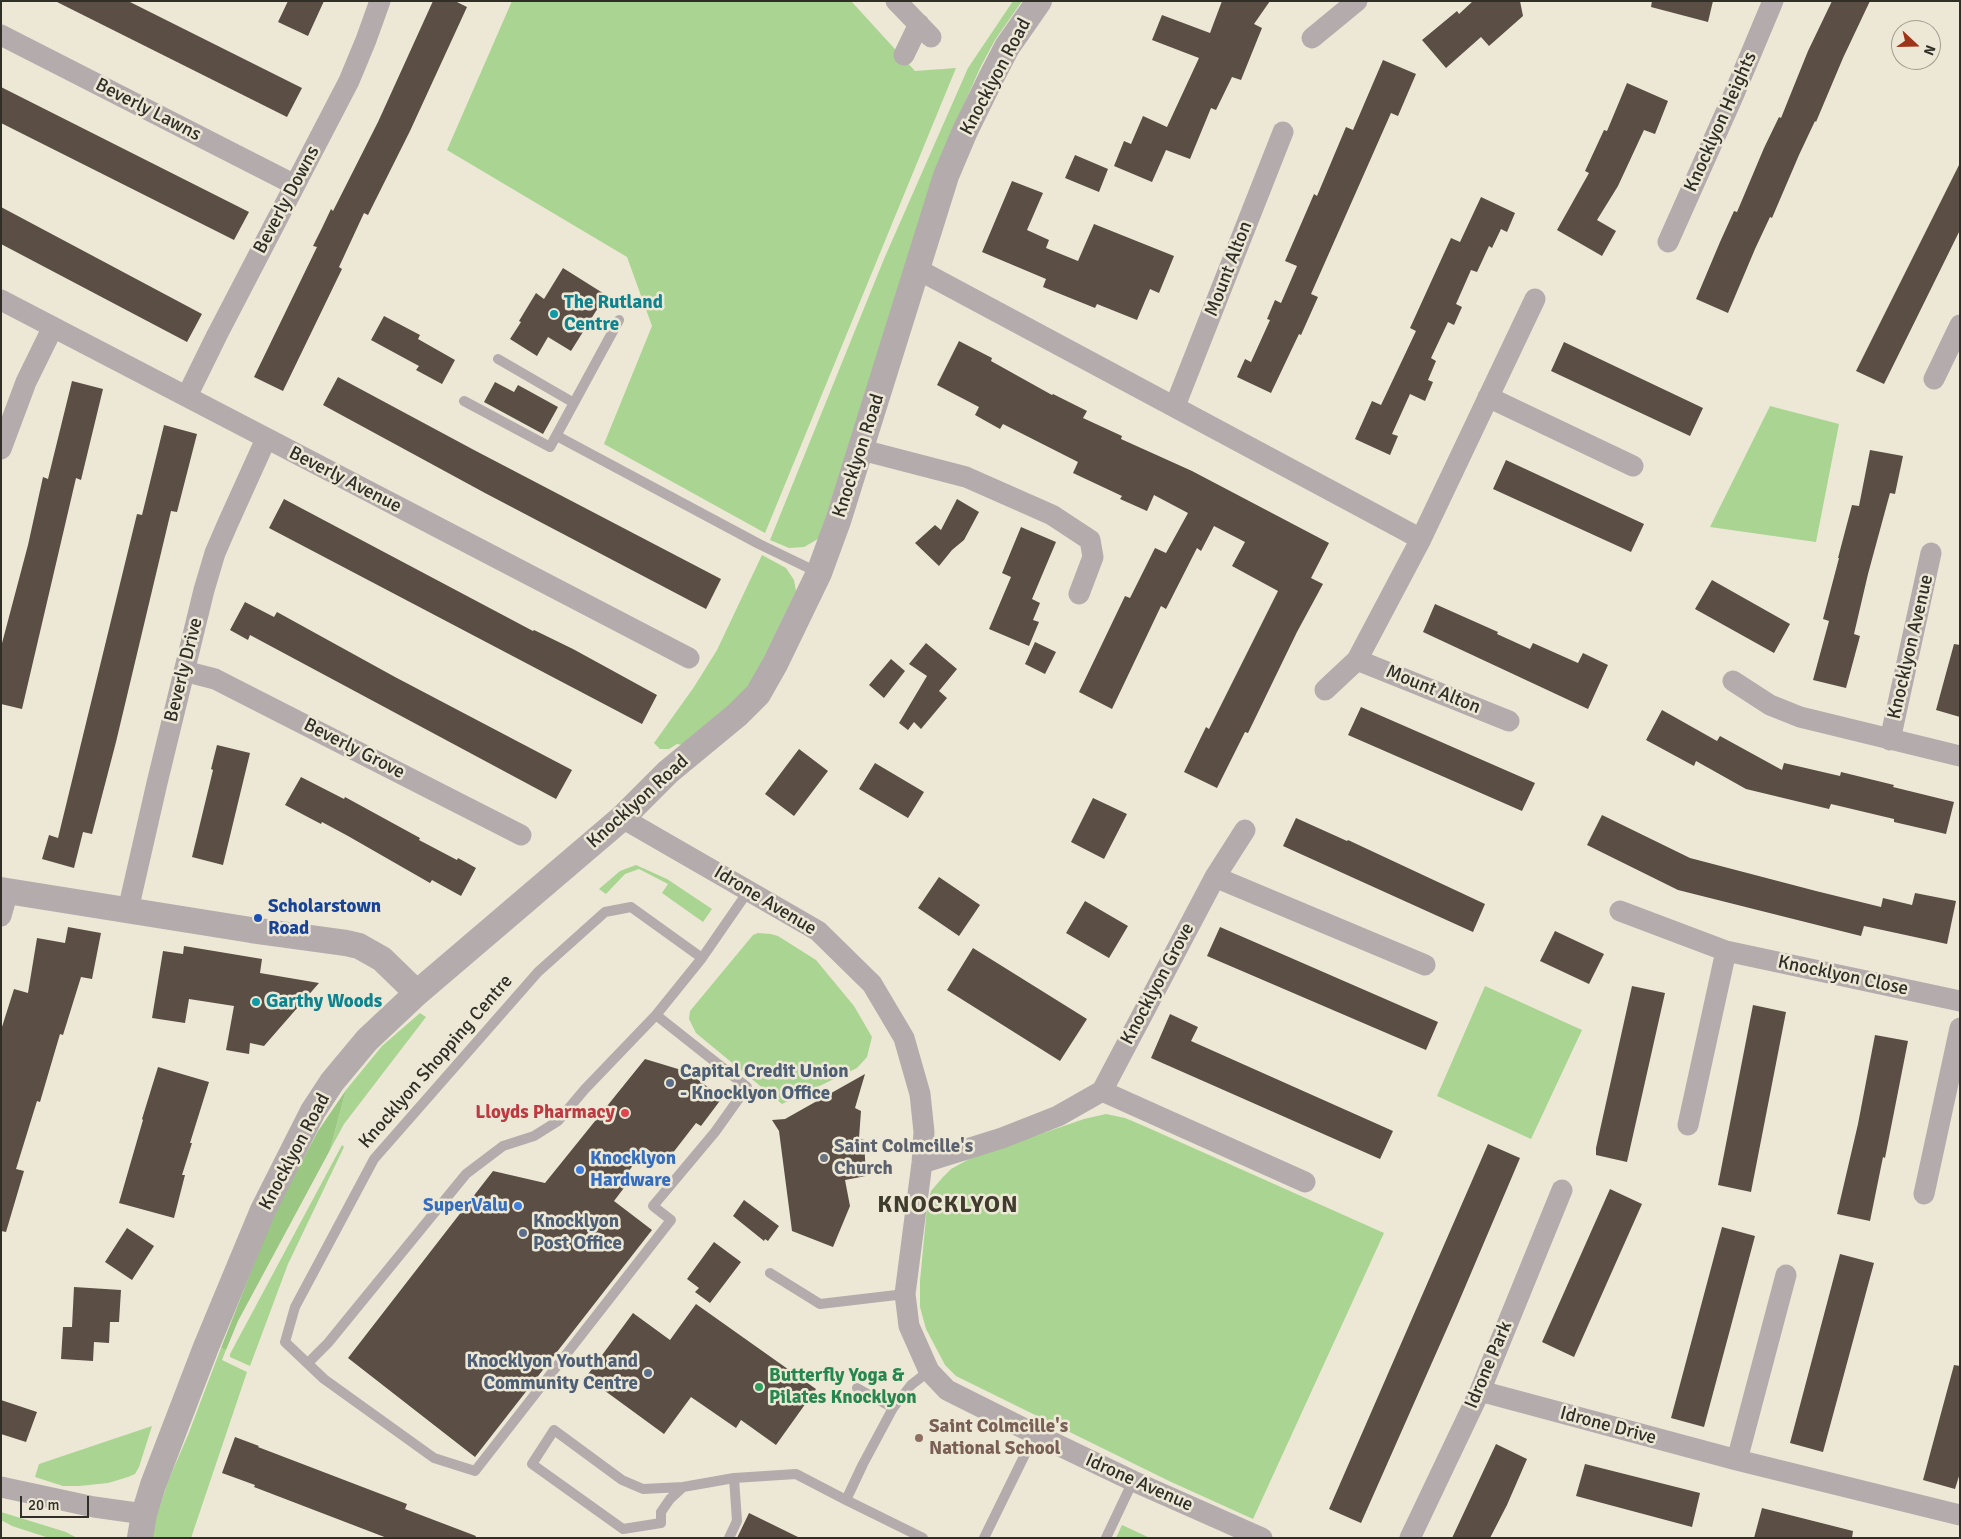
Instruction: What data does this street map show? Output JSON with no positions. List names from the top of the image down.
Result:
{
  "streets": {
    "street": [
      "Knocklyon Road",
      "Beverly Lawns",
      "Knocklyon Heights",
      "Beverly Downs",
      "Mount Alton",
      "Beverly Avenue",
      "Knocklyon Avenue",
      "Beverly Drive",
      "Beverly Grove",
      "Idrone Avenue",
      "Knocklyon Close",
      "Knocklyon Grove",
      "Idrone Park",
      "Idrone Drive"
    ],
    "lane": ["Knocklyon Shopping Centre"]
  },
  "crossings": [
    ["Knocklyon Road", "Idrone Avenue"],
    ["Beverly Lawns", "Beverly Downs"],
    ["Beverly Downs", "Beverly Avenue"],
    ["Beverly Avenue", "Beverly Drive"],
    ["Beverly Drive", "Beverly Grove"],
    ["Idrone Park", "Idrone Drive"]
  ],
  "districts": ["KNOCKLYON"],
  "places": [
    "The Rutland Centre",
    "Scholarstown Road",
    "Garthy Woods",
    "Capital Credit Union - Knocklyon Office",
    "Lloyds Pharmacy",
    "Saint Colmcille's Church",
    "Knocklyon Hardware",
    "SuperValu",
    "Knocklyon Post Office",
    "Knocklyon Youth and Community Centre",
    "Butterfly Yoga & Pilates Knocklyon",
    "Saint Colmcille's National School"
  ],
  "scale_bar": "20 m",
  "north": "right"
}
